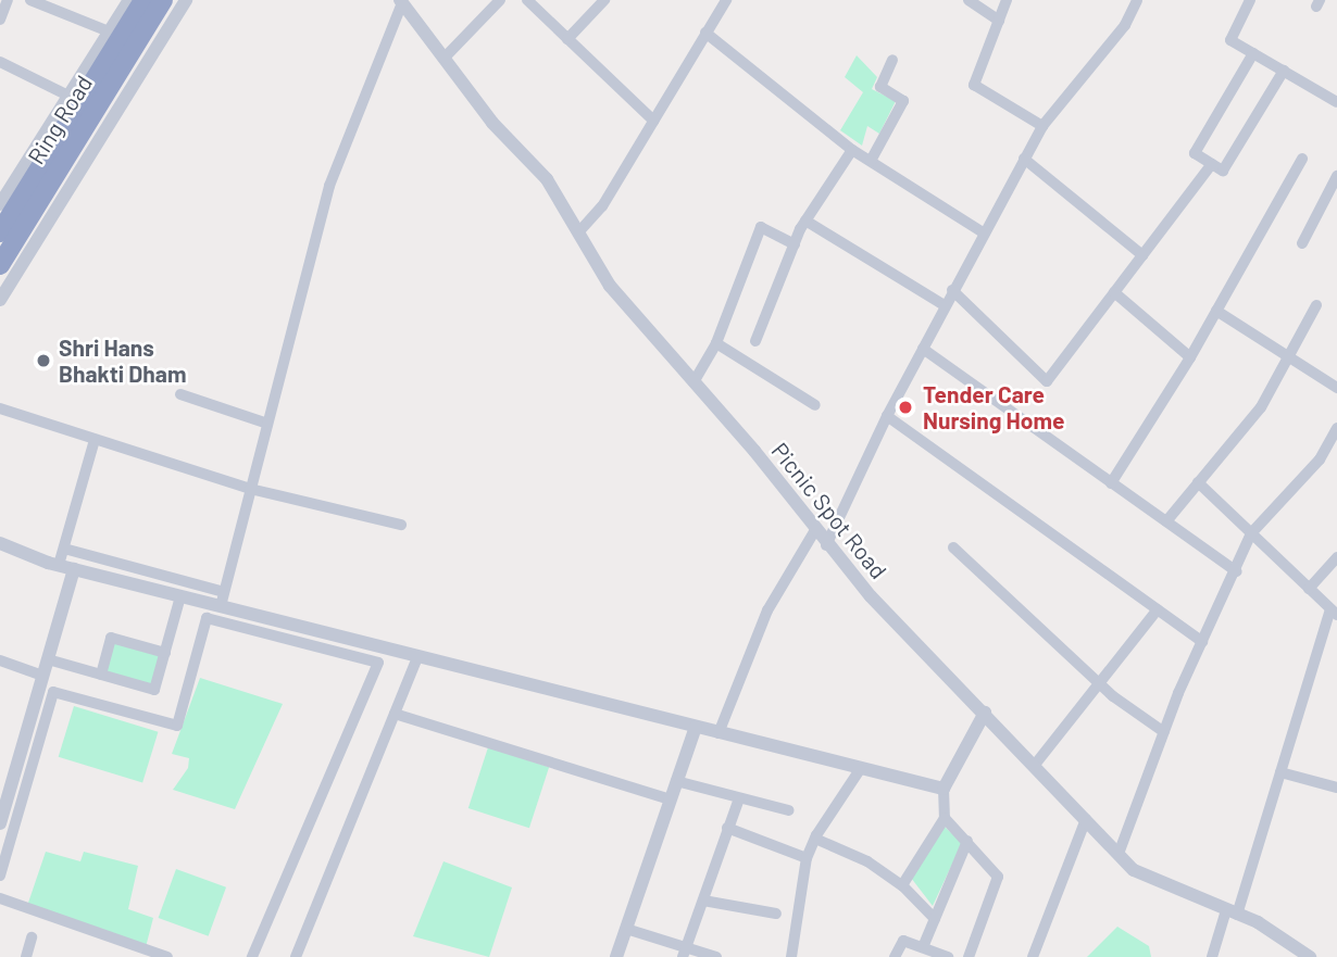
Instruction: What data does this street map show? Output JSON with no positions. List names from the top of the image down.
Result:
{
  "streets": {
    "highway": ["Ring Road"],
    "street": ["Picnic Spot Road"]
  },
  "places": ["Shri Hans Bhakti Dham", "Tender Care Nursing Home"]
}
